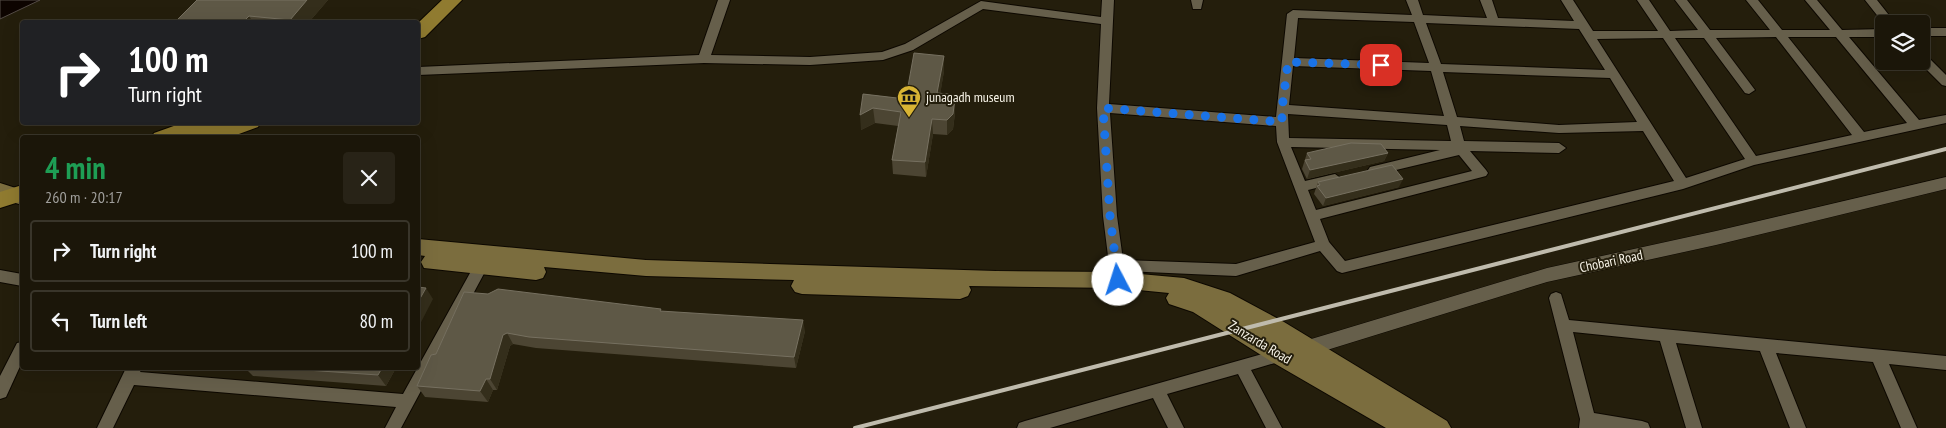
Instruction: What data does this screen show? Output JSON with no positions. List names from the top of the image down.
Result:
{
  "streets": {
    "main road": ["Zanzarda Road"],
    "street": ["Chobari Road"]
  },
  "crossings": [
    ["Chobari Road", "Zanzarda Road"]
  ],
  "places": {
    "museum": ["junagadh museum"]
  },
  "page": {
    "turn": ["100 m", "Turn right"],
    "heading": ["4 min", "260 m · 20:17"],
    "list": [
      {
        "name": "Turn right",
        "value": "100 m"
      },
      {
        "name": "Turn left",
        "value": "80 m"
      }
    ]
  }
}
